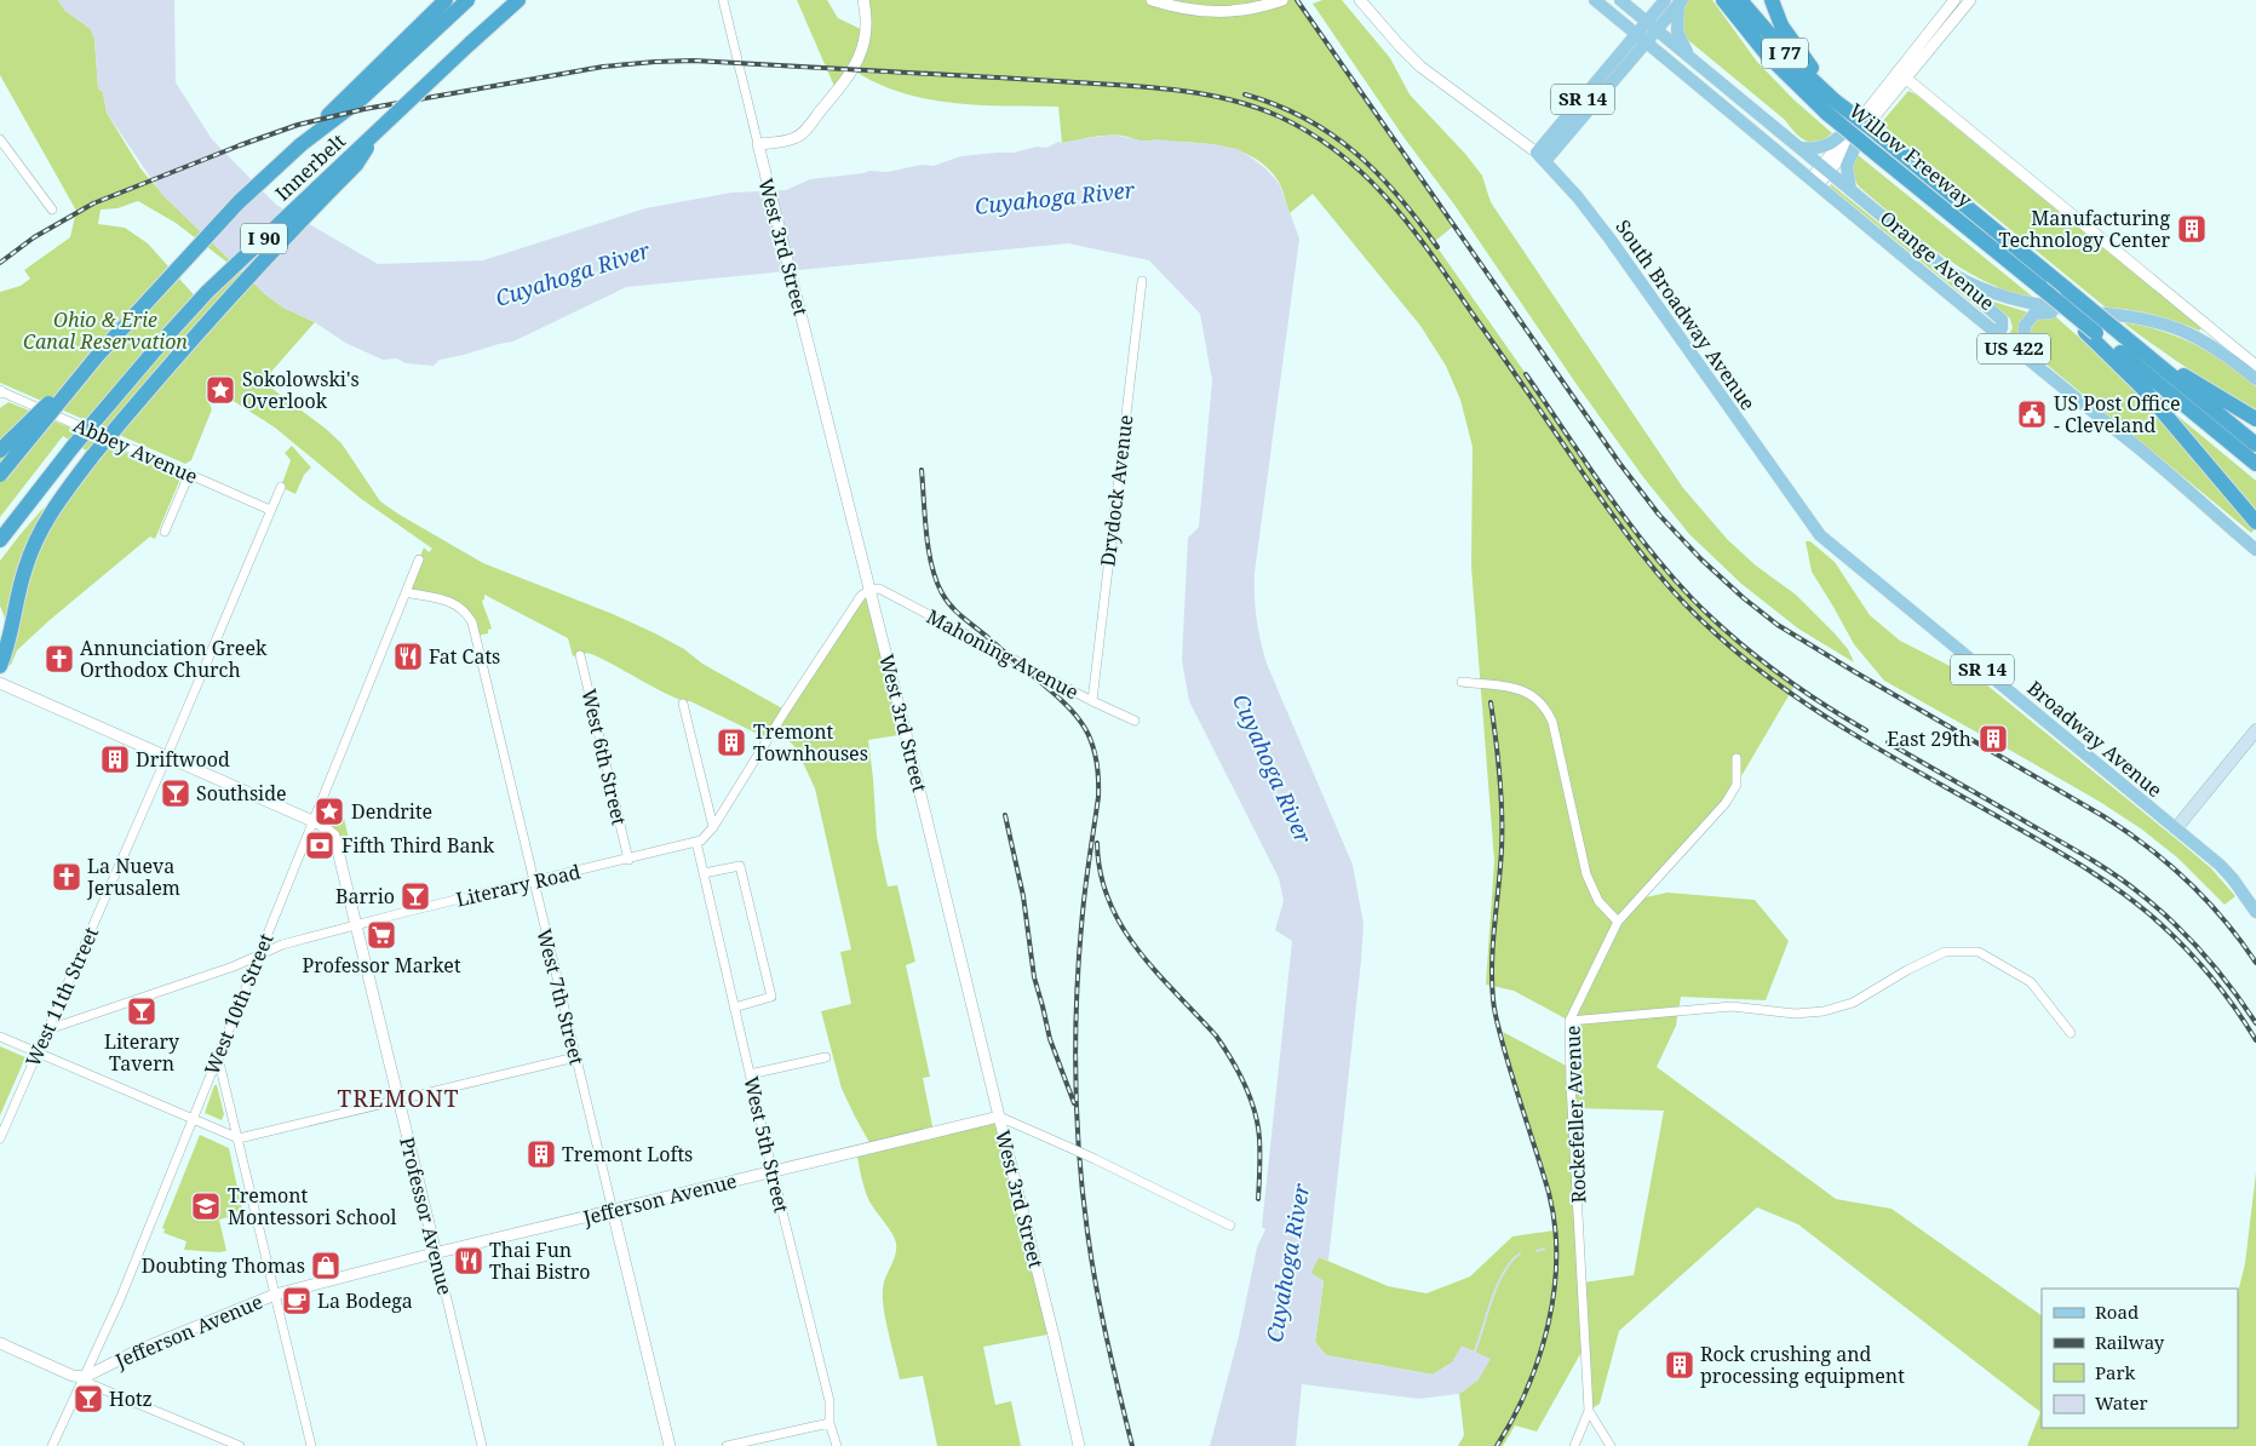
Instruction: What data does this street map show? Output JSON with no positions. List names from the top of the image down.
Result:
{
  "streets": {
    "highway": [
      "I 77",
      "Willow Freeway",
      "Innerbelt",
      "I 90"
    ],
    "main road": [
      "SR 14",
      "Orange Avenue",
      "South Broadway Avenue",
      "US 422",
      "Broadway Avenue"
    ],
    "street": [
      "West 3rd Street",
      "Abbey Avenue",
      "Drydock Avenue",
      "Mahoning Avenue",
      "West 6th Street",
      "Literary Road",
      "West 11th Street",
      "West 7th Street",
      "West 10th Street",
      "Rockefeller Avenue",
      "West 5th Street",
      "Jefferson Avenue",
      "Professor Avenue"
    ]
  },
  "crossings": [
    ["SR 14", "Orange Avenue"],
    ["SR 14", "South Broadway Avenue"],
    ["West 3rd Street", "Mahoning Avenue"],
    ["West 3rd Street", "Literary Road"],
    ["West 3rd Street", "Jefferson Avenue"],
    ["South Broadway Avenue", "Broadway Avenue"],
    ["Abbey Avenue", "West 11th Street"],
    ["Drydock Avenue", "Mahoning Avenue"],
    ["Mahoning Avenue", "Literary Road"],
    ["West 6th Street", "Literary Road"],
    ["Literary Road", "West 11th Street"],
    ["Literary Road", "West 7th Street"],
    ["Literary Road", "West 10th Street"],
    ["Literary Road", "West 5th Street"],
    ["Literary Road", "Professor Avenue"],
    ["West 11th Street", "Professor Avenue"],
    ["West 7th Street", "West 10th Street"],
    ["West 7th Street", "Jefferson Avenue"],
    ["West 10th Street", "Jefferson Avenue"],
    ["West 10th Street", "Professor Avenue"],
    ["West 5th Street", "Jefferson Avenue"],
    ["Jefferson Avenue", "Professor Avenue"]
  ],
  "districts": ["TREMONT"],
  "water": ["Cuyahoga River"],
  "parks": ["Ohio & Erie Canal Reservation"],
  "places": {
    "building": [
      "Manufacturing Technology Center",
      "East 29th",
      "Tremont Townhouses",
      "Driftwood",
      "Tremont Lofts",
      "Rock crushing and processing equipment"
    ],
    "place": ["Sokolowski's Overlook", "Dendrite"],
    "public building": ["US Post Office - Cleveland"],
    "restaurant": ["Fat Cats", "Thai Fun Thai Bistro"],
    "church": ["Annunciation Greek Orthodox Church", "La Nueva Jerusalem"],
    "bar": [
      "Southside",
      "Barrio",
      "Literary Tavern",
      "Hotz"
    ],
    "bank": ["Fifth Third Bank"],
    "supermarket": ["Professor Market"],
    "school or university": ["Tremont Montessori School"],
    "shop": ["Doubting Thomas"],
    "cafe": ["La Bodega"]
  },
  "legend": [
    "Road",
    "Railway",
    "Park",
    "Water"
  ]
}
